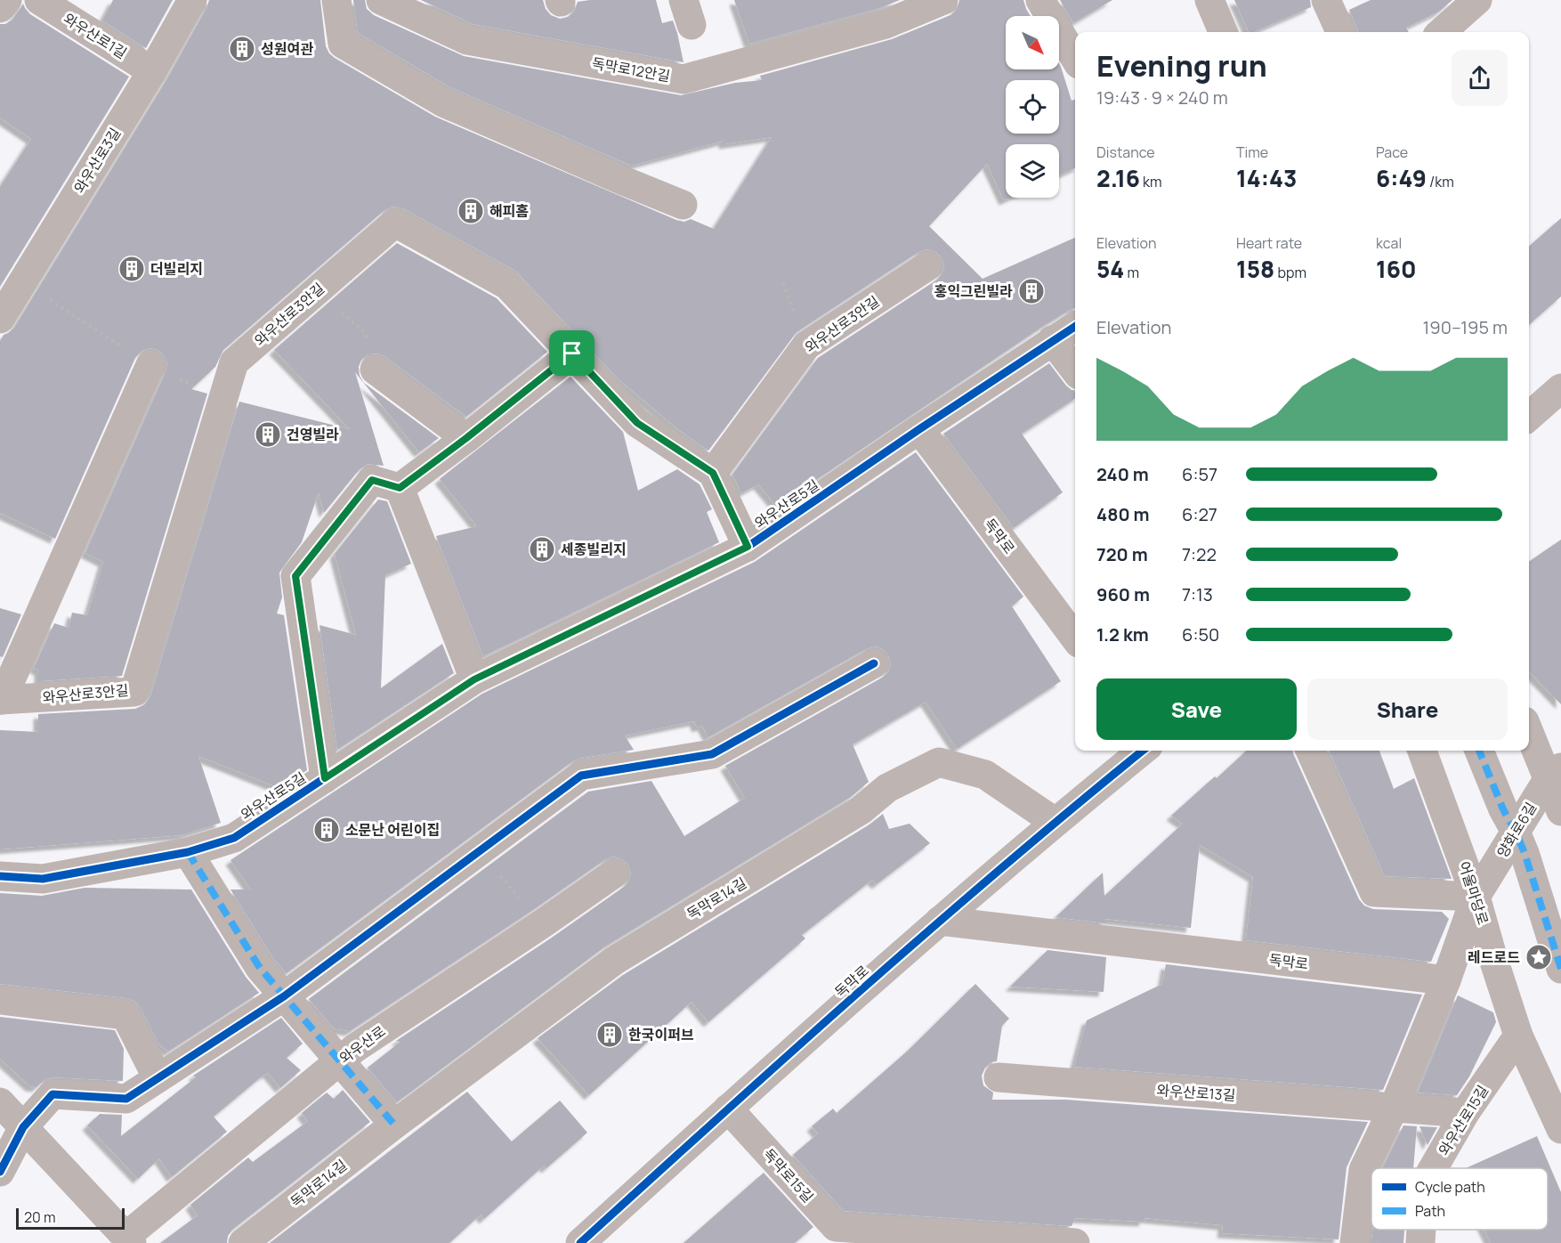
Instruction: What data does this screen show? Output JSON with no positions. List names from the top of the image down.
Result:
{
  "streets": {
    "main road": ["독막로"],
    "street": [
      "와우산로1길",
      "독막로12안길",
      "와우산로3길",
      "와우산로3안길",
      "와우산로5길",
      "양화로6길",
      "어울마당로",
      "독막로14길",
      "와우산로",
      "와우산로13길",
      "와우산로15길",
      "독막로15길"
    ]
  },
  "crossings": [
    ["와우산로1길", "와우산로3길"],
    ["와우산로5길", "독막로"],
    ["독막로", "독막로14길"],
    ["독막로", "독막로15길"],
    ["양화로6길", "어울마당로"],
    ["어울마당로", "와우산로15길"],
    ["와우산로13길", "와우산로15길"]
  ],
  "places": {
    "building": [
      "성원여관",
      "해피홈",
      "더빌리지",
      "홍익그린빌라",
      "건영빌라",
      "세종빌리지",
      "소문난 어린이집",
      "한국이퍼브"
    ],
    "place": ["레드로드"]
  },
  "legend": ["Cycle path", "Path"],
  "scale_bar": "20 m",
  "north": "bottom right",
  "page": {
    "heading": ["Evening run", "19:43 · 9 × 240 m"],
    "stats": [
      ["Distance", "2.16 km"],
      ["Time", "14:43"],
      ["Pace", "6:49 /km"],
      ["Elevation", "54 m"],
      ["Heart rate", "158 bpm"],
      ["kcal", "160"]
    ],
    "chart": ["Elevation", "190–195 m"],
    "list": [
      {
        "name": "240 m",
        "note": "6:57"
      },
      {
        "name": "480 m",
        "note": "6:27"
      },
      {
        "name": "720 m",
        "note": "7:22"
      },
      {
        "name": "960 m",
        "note": "7:13"
      },
      {
        "name": "1.2 km",
        "note": "6:50"
      }
    ],
    "buttons": ["Save", "Share"],
    "scale": "20 m"
  }
}
